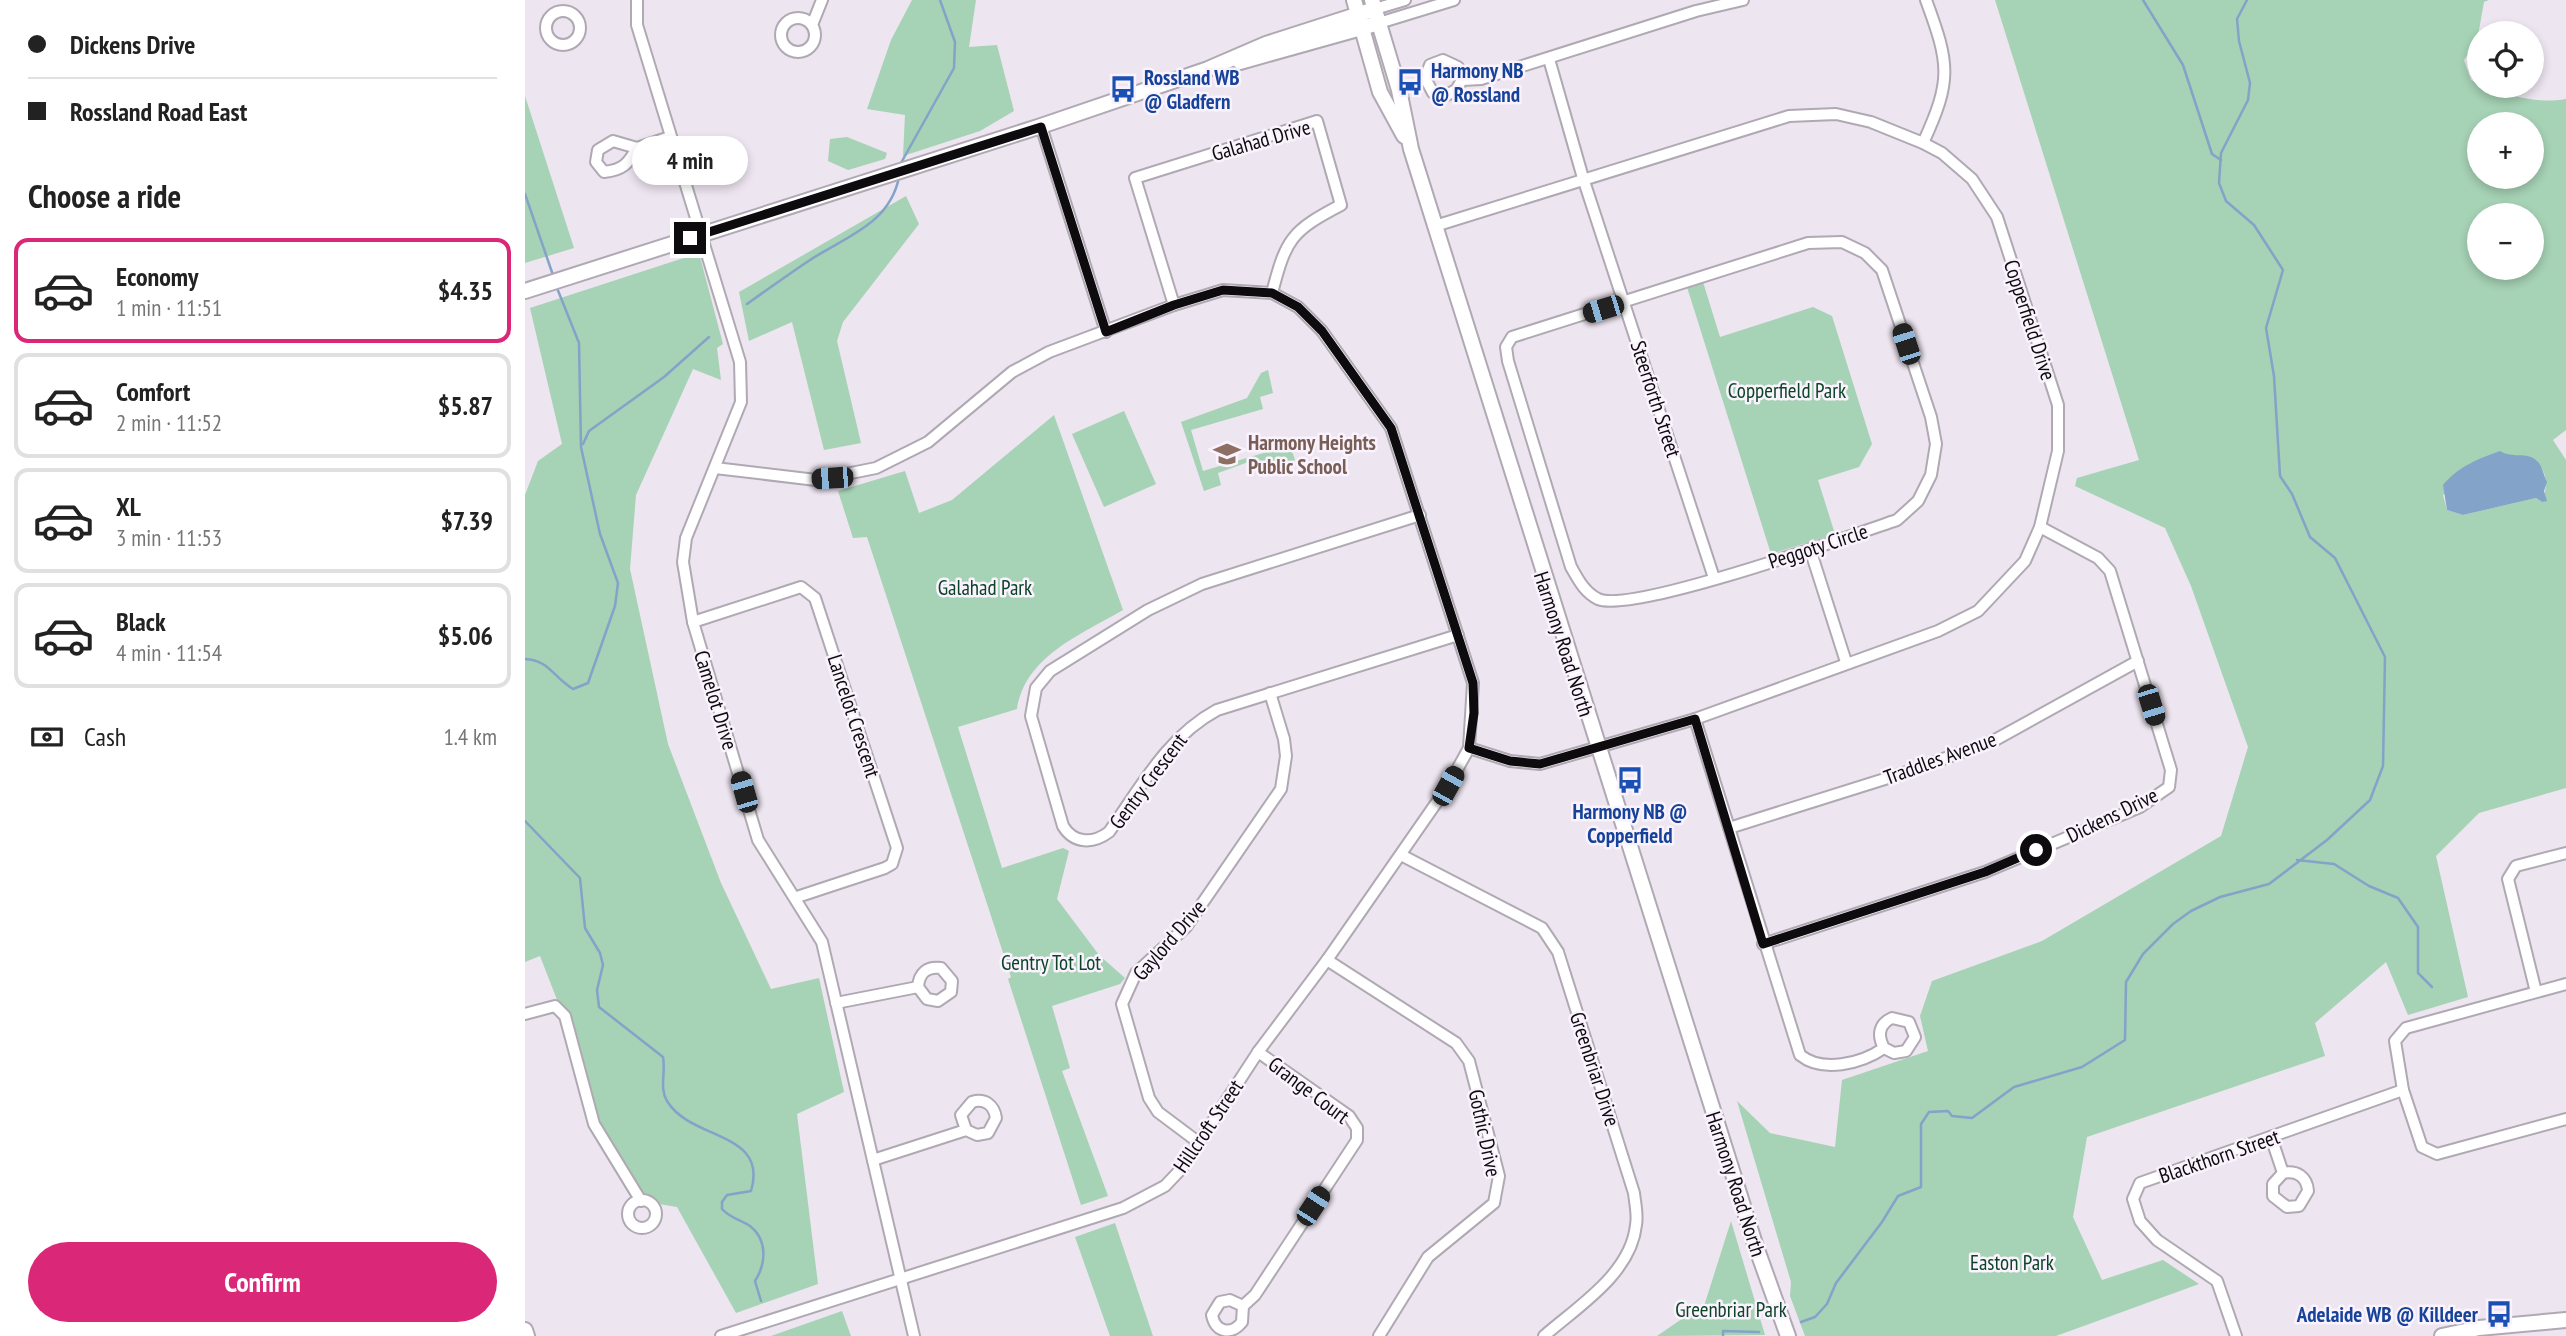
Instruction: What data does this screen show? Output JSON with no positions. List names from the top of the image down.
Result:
{
  "streets": {
    "main road": ["Harmony Road North"],
    "street": [
      "Galahad Drive",
      "Copperfield Drive",
      "Steerforth Street",
      "Peggoty Circle",
      "Camelot Drive",
      "Lancelot Crescent",
      "Traddles Avenue",
      "Gentry Crescent",
      "Dickens Drive",
      "Gaylord Drive",
      "Greenbriar Drive",
      "Grange Court",
      "Hillcroft Street",
      "Gothic Drive",
      "Blackthorn Street"
    ]
  },
  "crossings": [
    ["Copperfield Drive", "Steerforth Street"],
    ["Copperfield Drive", "Harmony Road North"],
    ["Copperfield Drive", "Dickens Drive"],
    ["Copperfield Drive", "Hillcroft Street"],
    ["Steerforth Street", "Peggoty Circle"],
    ["Camelot Drive", "Lancelot Crescent"],
    ["Camelot Drive", "Hillcroft Street"],
    ["Traddles Avenue", "Dickens Drive"],
    ["Gentry Crescent", "Gaylord Drive"],
    ["Gaylord Drive", "Hillcroft Street"],
    ["Greenbriar Drive", "Hillcroft Street"],
    ["Grange Court", "Hillcroft Street"],
    ["Hillcroft Street", "Gothic Drive"]
  ],
  "parks": [
    "Copperfield Park",
    "Galahad Park",
    "Gentry Tot Lot",
    "Easton Park",
    "Greenbriar Park"
  ],
  "places": {
    "bus stop": [
      "Harmony NB @ Rossland",
      "Rossland WB @ Gladfern",
      "Harmony NB @ Copperfield",
      "Adelaide WB @ Killdeer"
    ],
    "school or university": ["Harmony Heights Public School"]
  },
  "page": {
    "banner": ["Dickens Drive", "Rossland Road East"],
    "map_buttons": ["+", "−"],
    "bubble": "4 min",
    "heading": "Choose a ride",
    "list": [
      {
        "name": "Economy",
        "note": "1 min · 11:51",
        "value": "$4.35"
      },
      {
        "name": "Comfort",
        "note": "2 min · 11:52",
        "value": "$5.87"
      },
      {
        "name": "XL",
        "note": "3 min · 11:53",
        "value": "$7.39"
      },
      {
        "name": "Black",
        "note": "4 min · 11:54",
        "value": "$5.06"
      }
    ],
    "pay": ["Cash", "1.4 km"],
    "buttons": "Confirm"
  }
}
